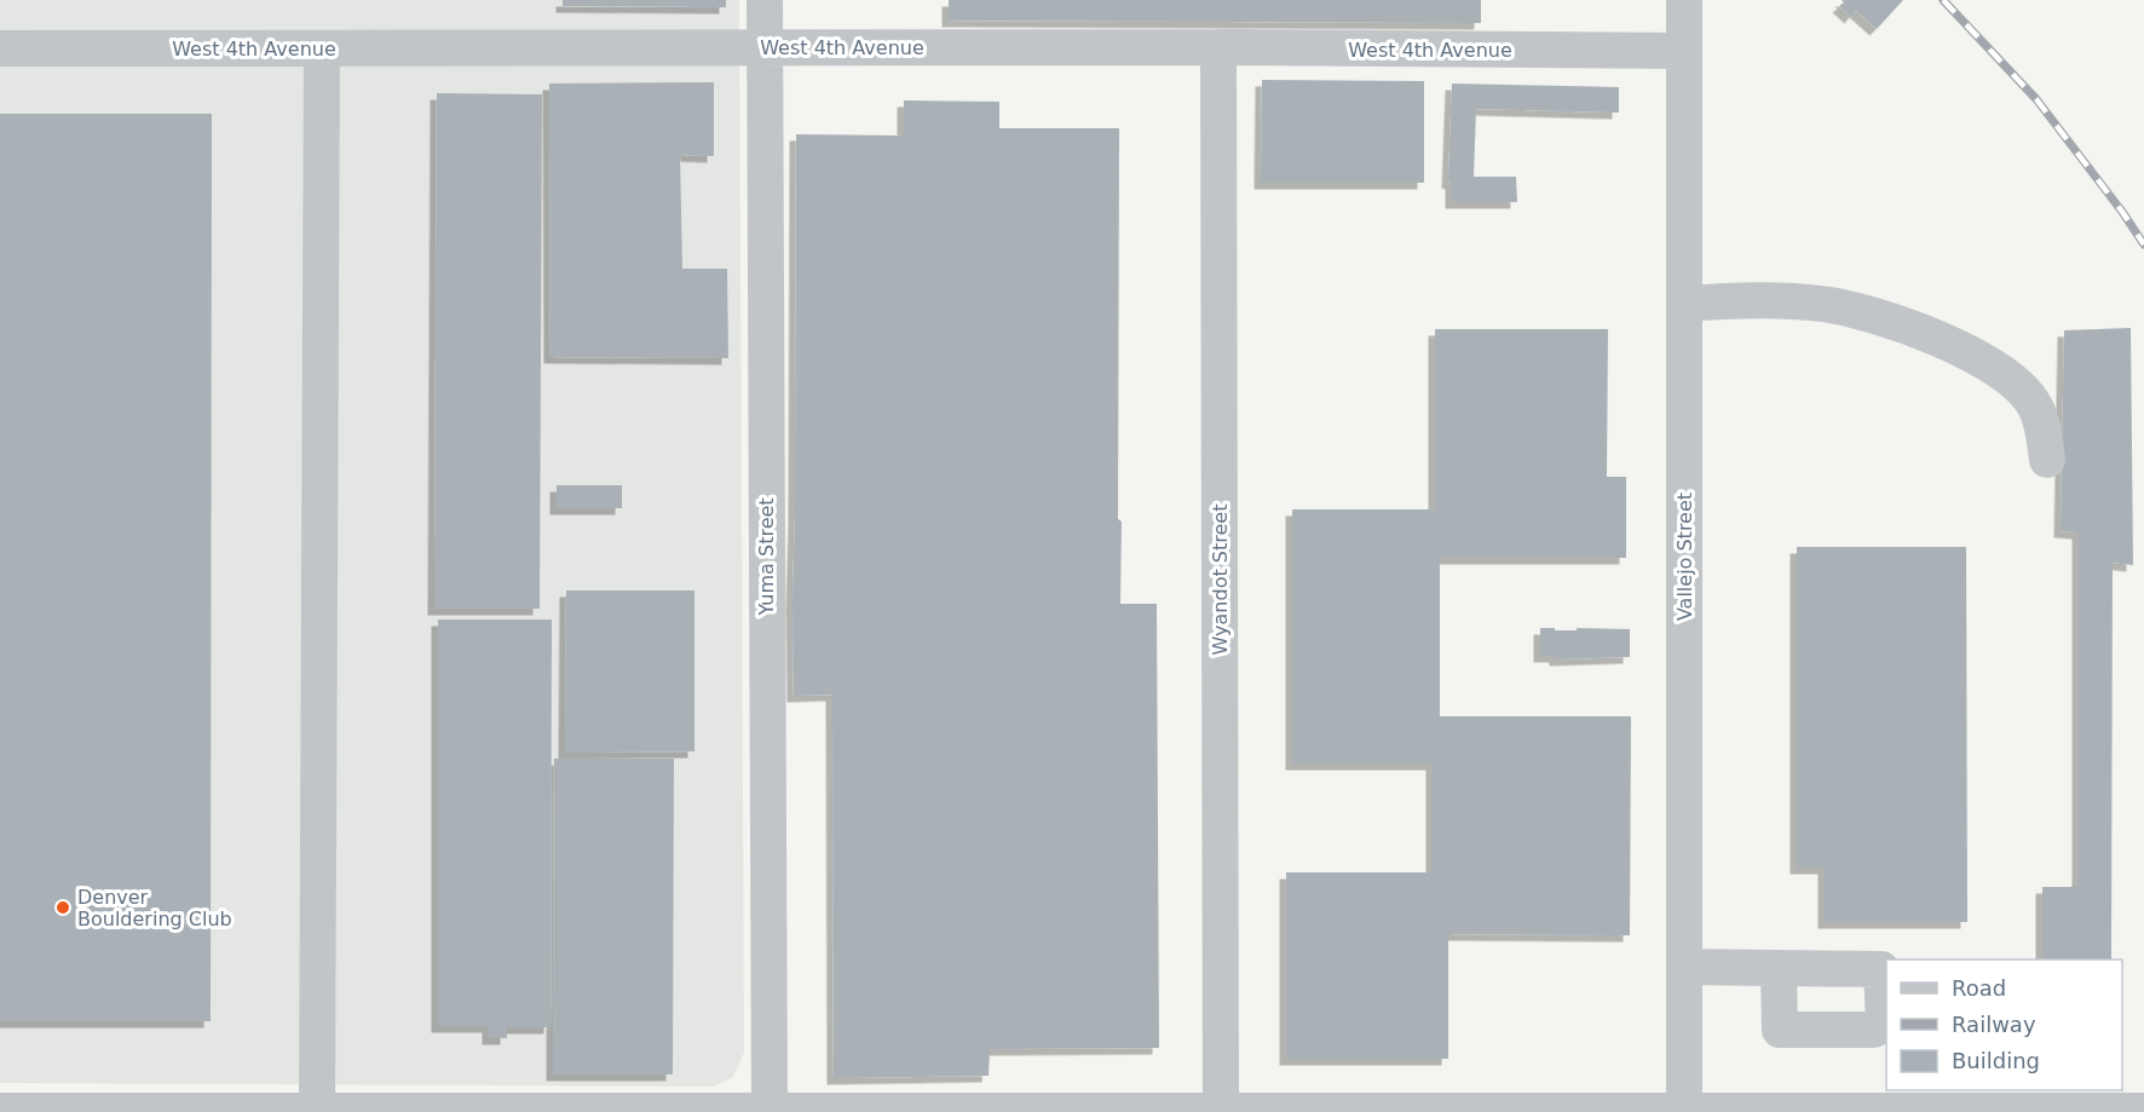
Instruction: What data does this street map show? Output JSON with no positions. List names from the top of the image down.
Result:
{
  "streets": {
    "street": [
      "West 4th Avenue",
      "Yuma Street",
      "Vallejo Street",
      "Wyandot Street"
    ]
  },
  "crossings": [
    ["West 4th Avenue", "Yuma Street"],
    ["West 4th Avenue", "Vallejo Street"],
    ["West 4th Avenue", "Wyandot Street"]
  ],
  "places": ["Denver Bouldering Club"],
  "legend": ["Road", "Railway", "Building"]
}
